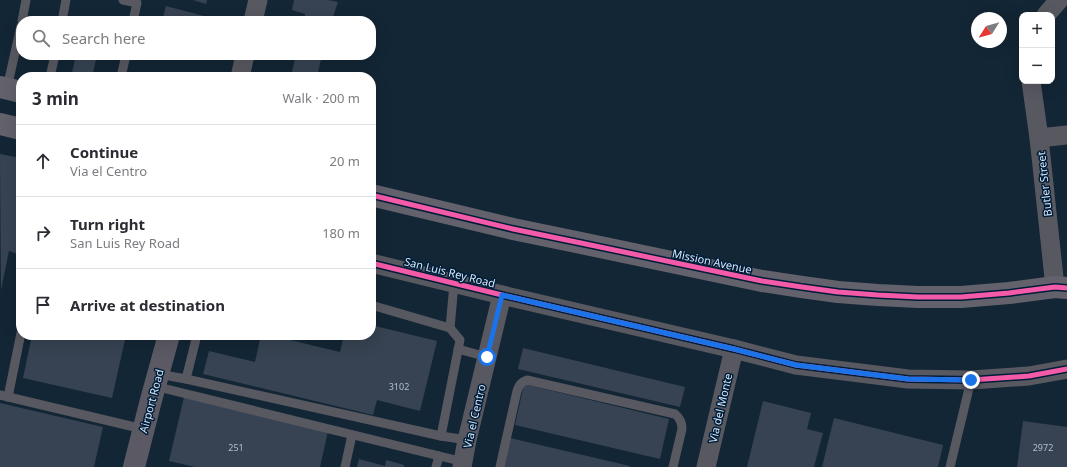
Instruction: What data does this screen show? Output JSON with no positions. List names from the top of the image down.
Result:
{
  "streets": {
    "main road": ["Mission Avenue"],
    "street": [
      "Butler Street",
      "San Luis Rey Road",
      "Airport Road",
      "Via del Monte",
      "Via el Centro"
    ]
  },
  "crossings": [
    ["Butler Street", "Mission Avenue"],
    ["San Luis Rey Road", "Via del Monte"],
    ["San Luis Rey Road", "Via el Centro"]
  ],
  "house_numbers": ["3102", "251", "2972"],
  "north": "bottom left",
  "page": {
    "map_buttons": ["+", "−"],
    "search": "Search here",
    "heading": ["3 min", "Walk · 200 m"],
    "list": [
      ["Continue", "Via el Centro", "20 m"],
      ["Turn right", "San Luis Rey Road", "180 m"],
      "Arrive at destination"
    ]
  }
}
